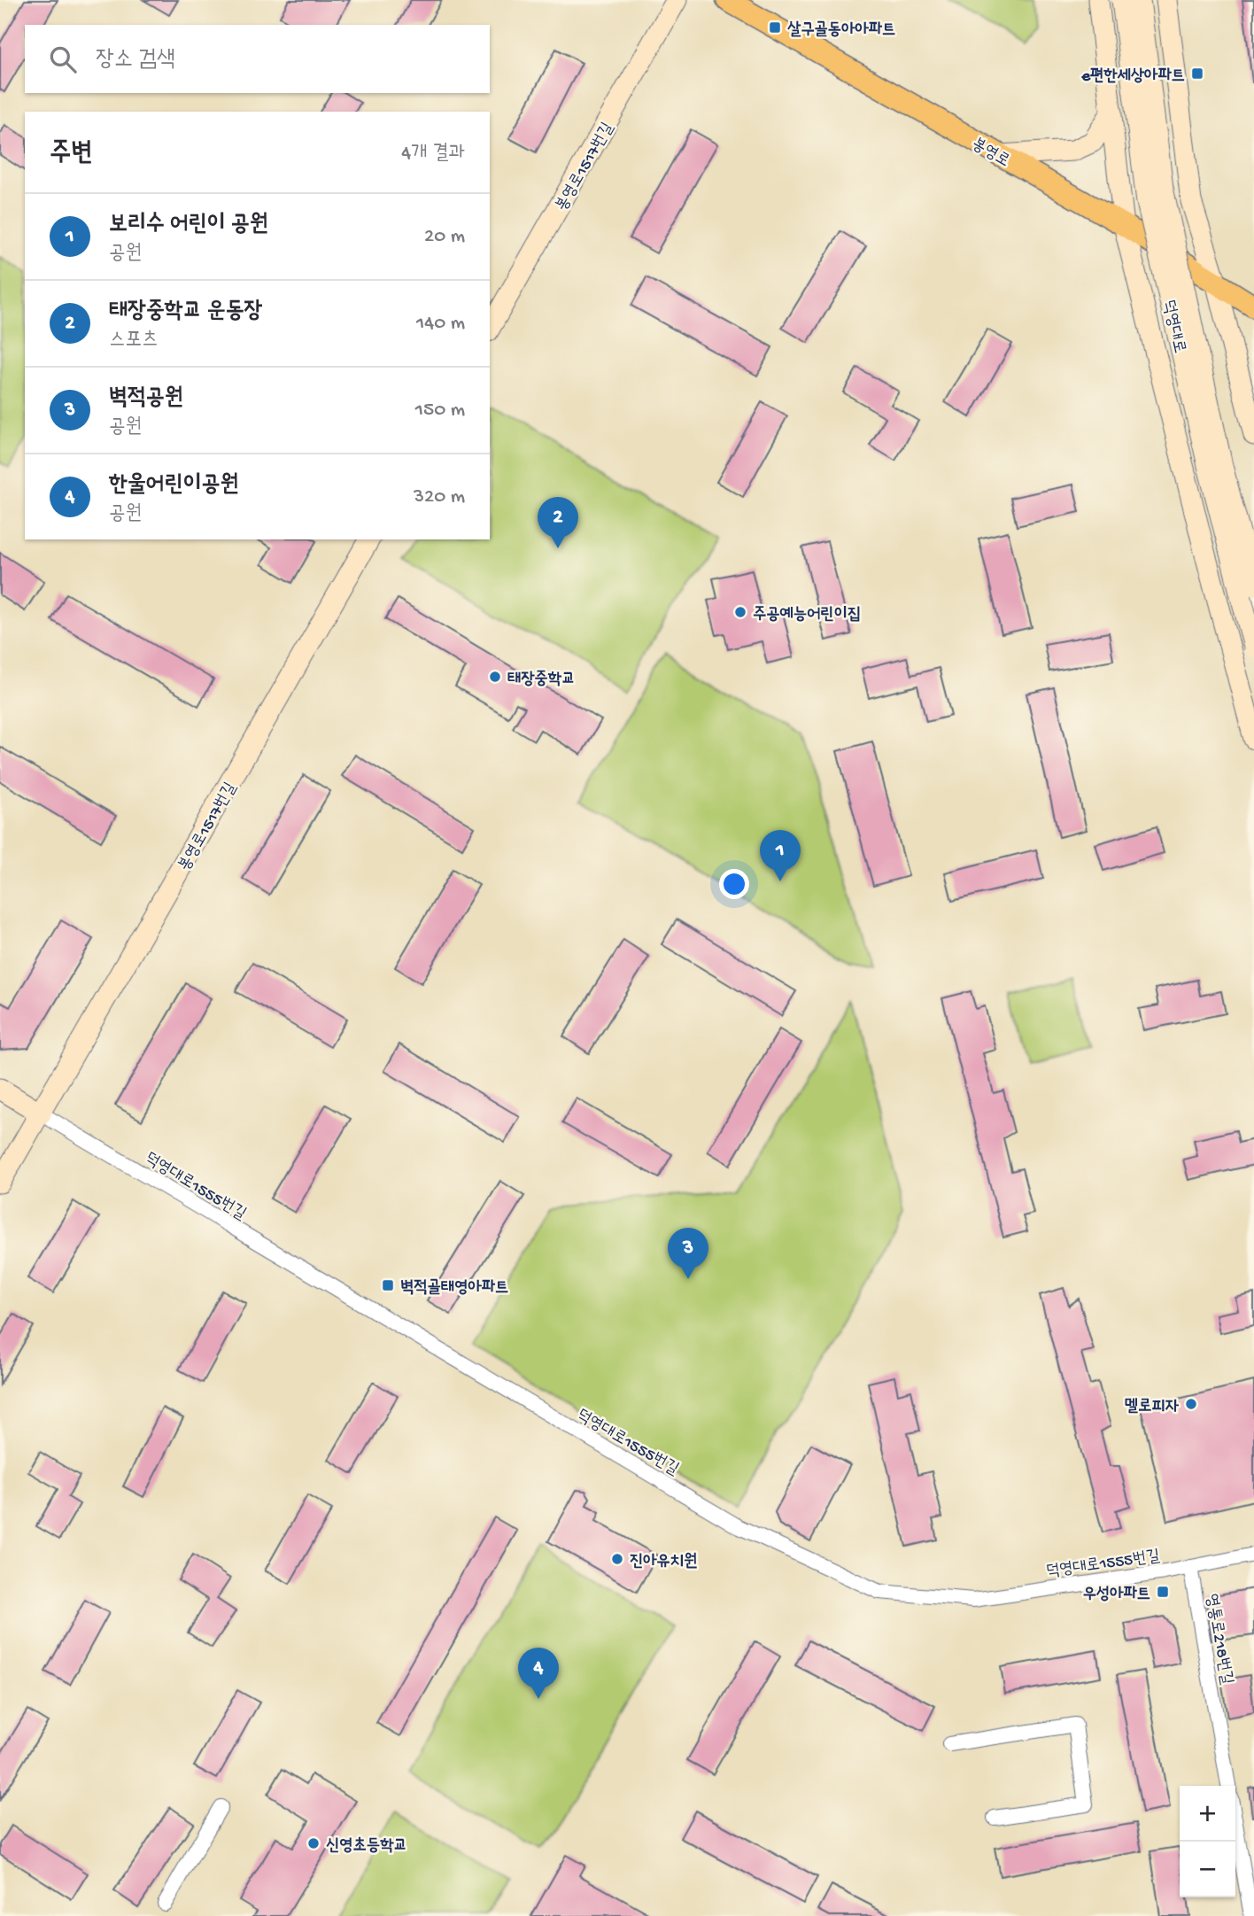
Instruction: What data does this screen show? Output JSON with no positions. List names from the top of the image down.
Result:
{
  "streets": {
    "main road": ["봉영로", "봉영로1517번길", "덕영대로"],
    "street": ["덕영대로1555번길", "영통로218번길"]
  },
  "crossings": [
    ["봉영로1517번길", "덕영대로1555번길"],
    ["덕영대로1555번길", "영통로218번길"]
  ],
  "places": {
    "transit": [
      "살구골동아아파트",
      "e편한세상아파트",
      "벽적골태영아파트",
      "우성아파트"
    ],
    "other": [
      "주공예능어린이집",
      "태장중학교",
      "멜로피자",
      "진아유치원",
      "신영초등학교"
    ]
  },
  "page": {
    "search": "장소 검색",
    "heading": ["주변", "4개 결과"],
    "list": [
      {
        "mark": "1",
        "name": "보리수 어린이 공원",
        "note": "공원",
        "value": "20 m"
      },
      {
        "mark": "2",
        "name": "태장중학교 운동장",
        "note": "스포츠",
        "value": "140 m"
      },
      {
        "mark": "3",
        "name": "벽적공원",
        "note": "공원",
        "value": "150 m"
      },
      {
        "mark": "4",
        "name": "한울어린이공원",
        "note": "공원",
        "value": "320 m"
      }
    ],
    "pins": [
      "2",
      "1",
      "3",
      "4"
    ],
    "map_buttons": ["+", "−"]
  }
}
